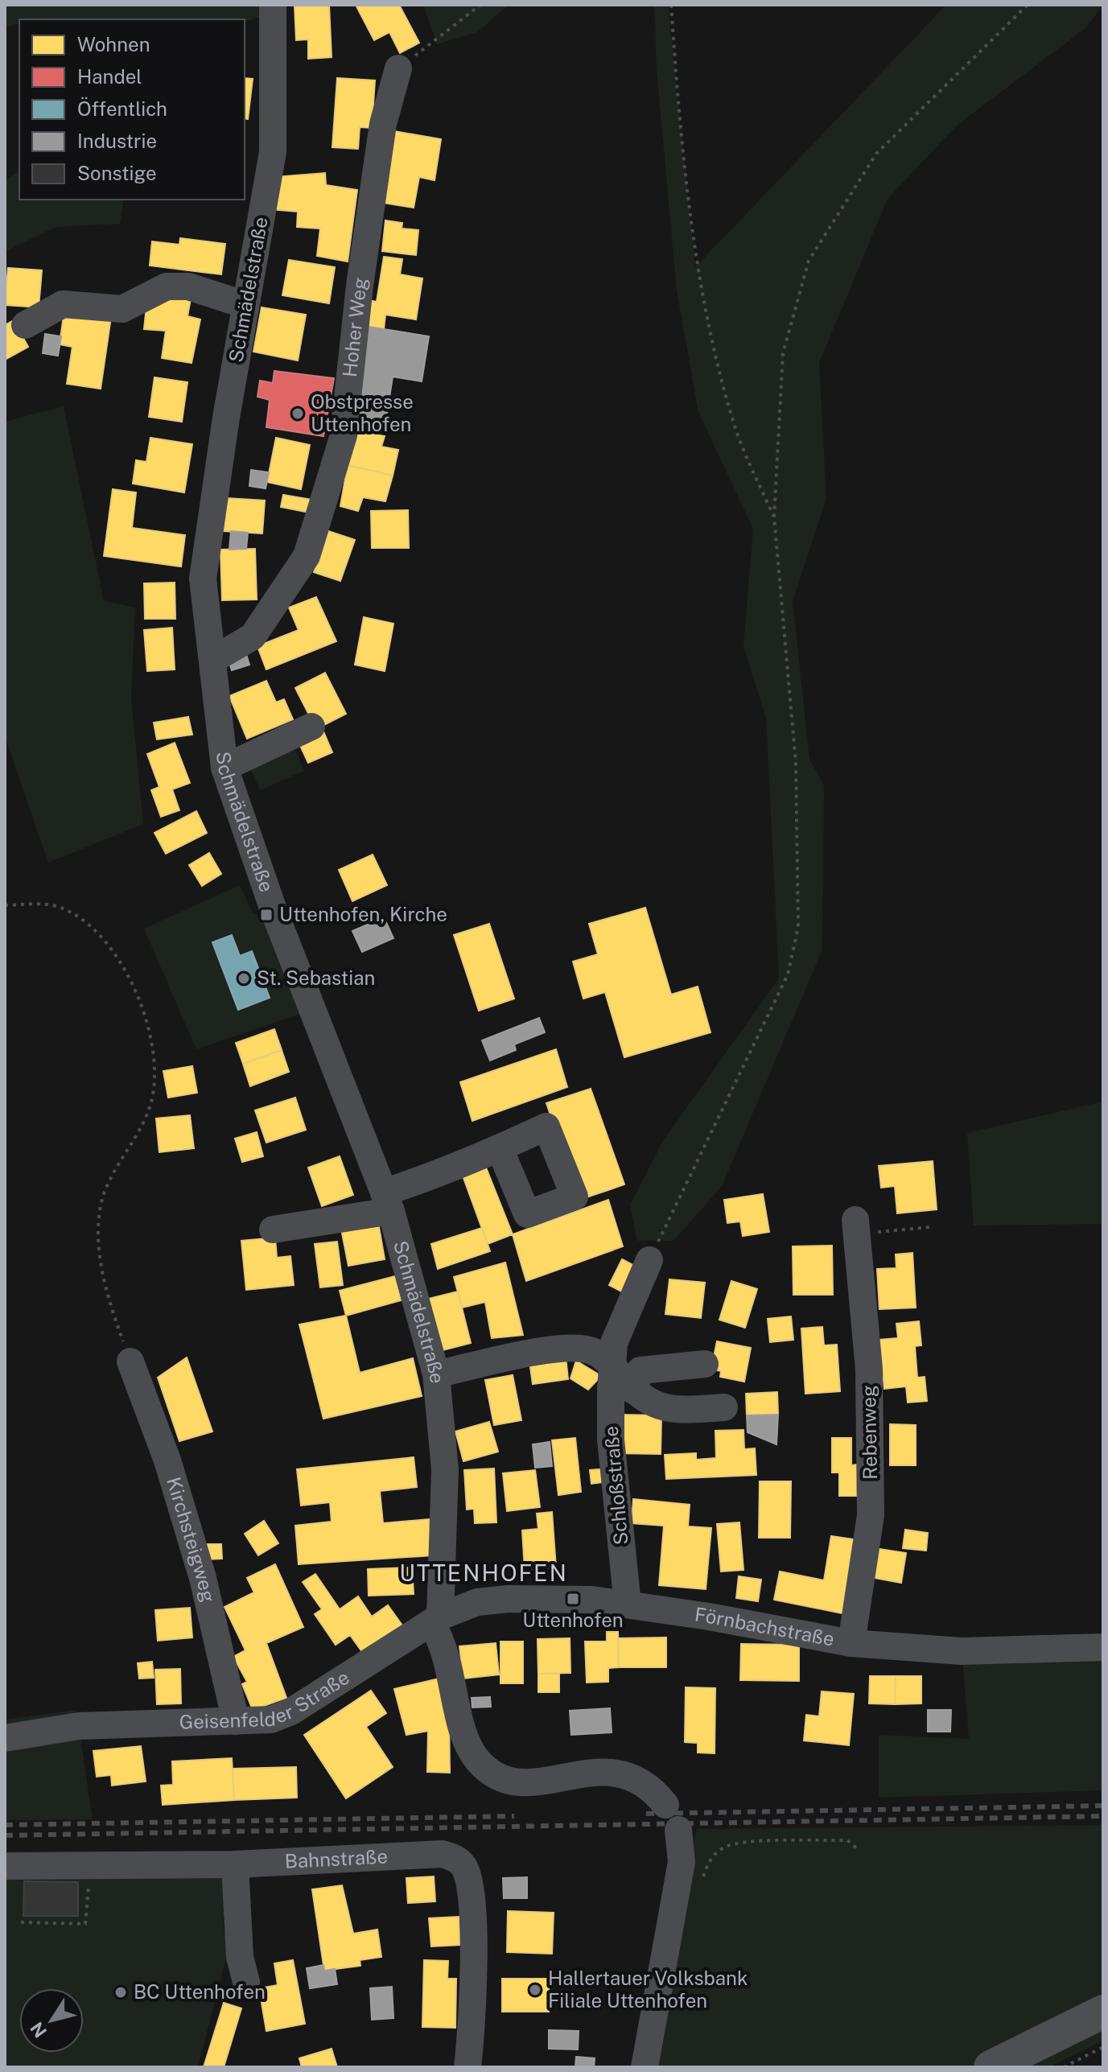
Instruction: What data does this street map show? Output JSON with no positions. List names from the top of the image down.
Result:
{
  "streets": {
    "street": [
      "Schmädelstraße",
      "Hoher Weg",
      "Rebenweg",
      "Schloßstraße",
      "Kirchsteigweg",
      "Förnbachstraße",
      "Geisenfelder Straße",
      "Bahnstraße"
    ]
  },
  "crossings": [
    ["Schmädelstraße", "Hoher Weg"],
    ["Schmädelstraße", "Förnbachstraße"],
    ["Schmädelstraße", "Geisenfelder Straße"],
    ["Rebenweg", "Förnbachstraße"],
    ["Schloßstraße", "Förnbachstraße"],
    ["Kirchsteigweg", "Geisenfelder Straße"],
    ["Förnbachstraße", "Geisenfelder Straße"]
  ],
  "districts": ["UTTENHOFEN"],
  "places": {
    "other": [
      "Obstpresse Uttenhofen",
      "St. Sebastian",
      "Hallertauer Volksbank Filiale Uttenhofen",
      "BC Uttenhofen"
    ],
    "transit": ["Uttenhofen, Kirche", "Uttenhofen"]
  },
  "legend": [
    "Wohnen",
    "Handel",
    "Öffentlich",
    "Industrie",
    "Sonstige"
  ],
  "north": "bottom left"
}
